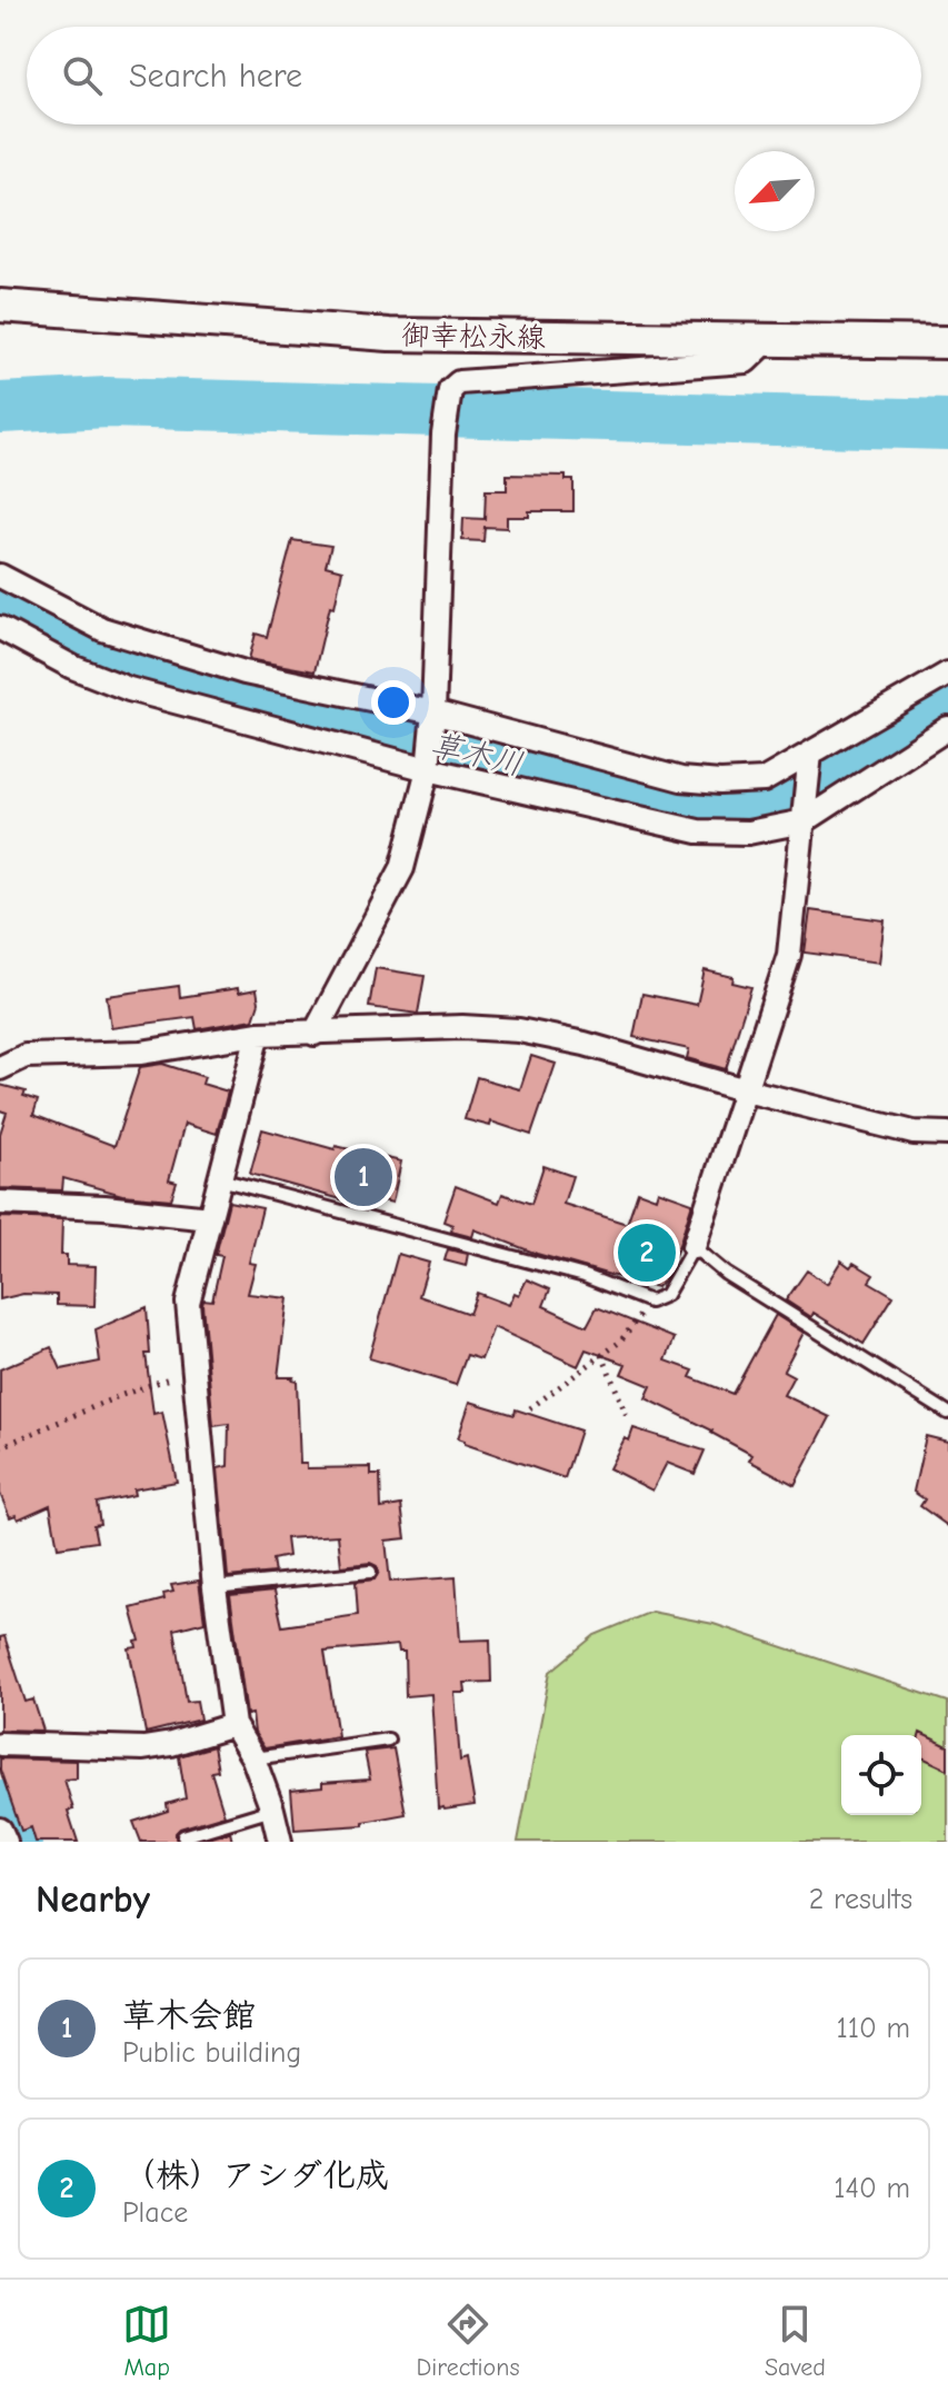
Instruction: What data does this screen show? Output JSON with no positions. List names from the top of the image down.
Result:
{
  "streets": {
    "main road": ["御幸松永線"]
  },
  "water": ["草木川"],
  "north": "bottom left",
  "page": {
    "search": "Search here",
    "pins": ["1", "2"],
    "heading": ["Nearby", "2 results"],
    "list": [
      {
        "mark": "1",
        "name": "草木会館",
        "note": "Public building",
        "value": "110 m"
      },
      {
        "mark": "2",
        "name": "（株）アシダ化成",
        "note": "Place",
        "value": "140 m"
      }
    ],
    "nav": ["Map", "Directions", "Saved"]
  }
}
